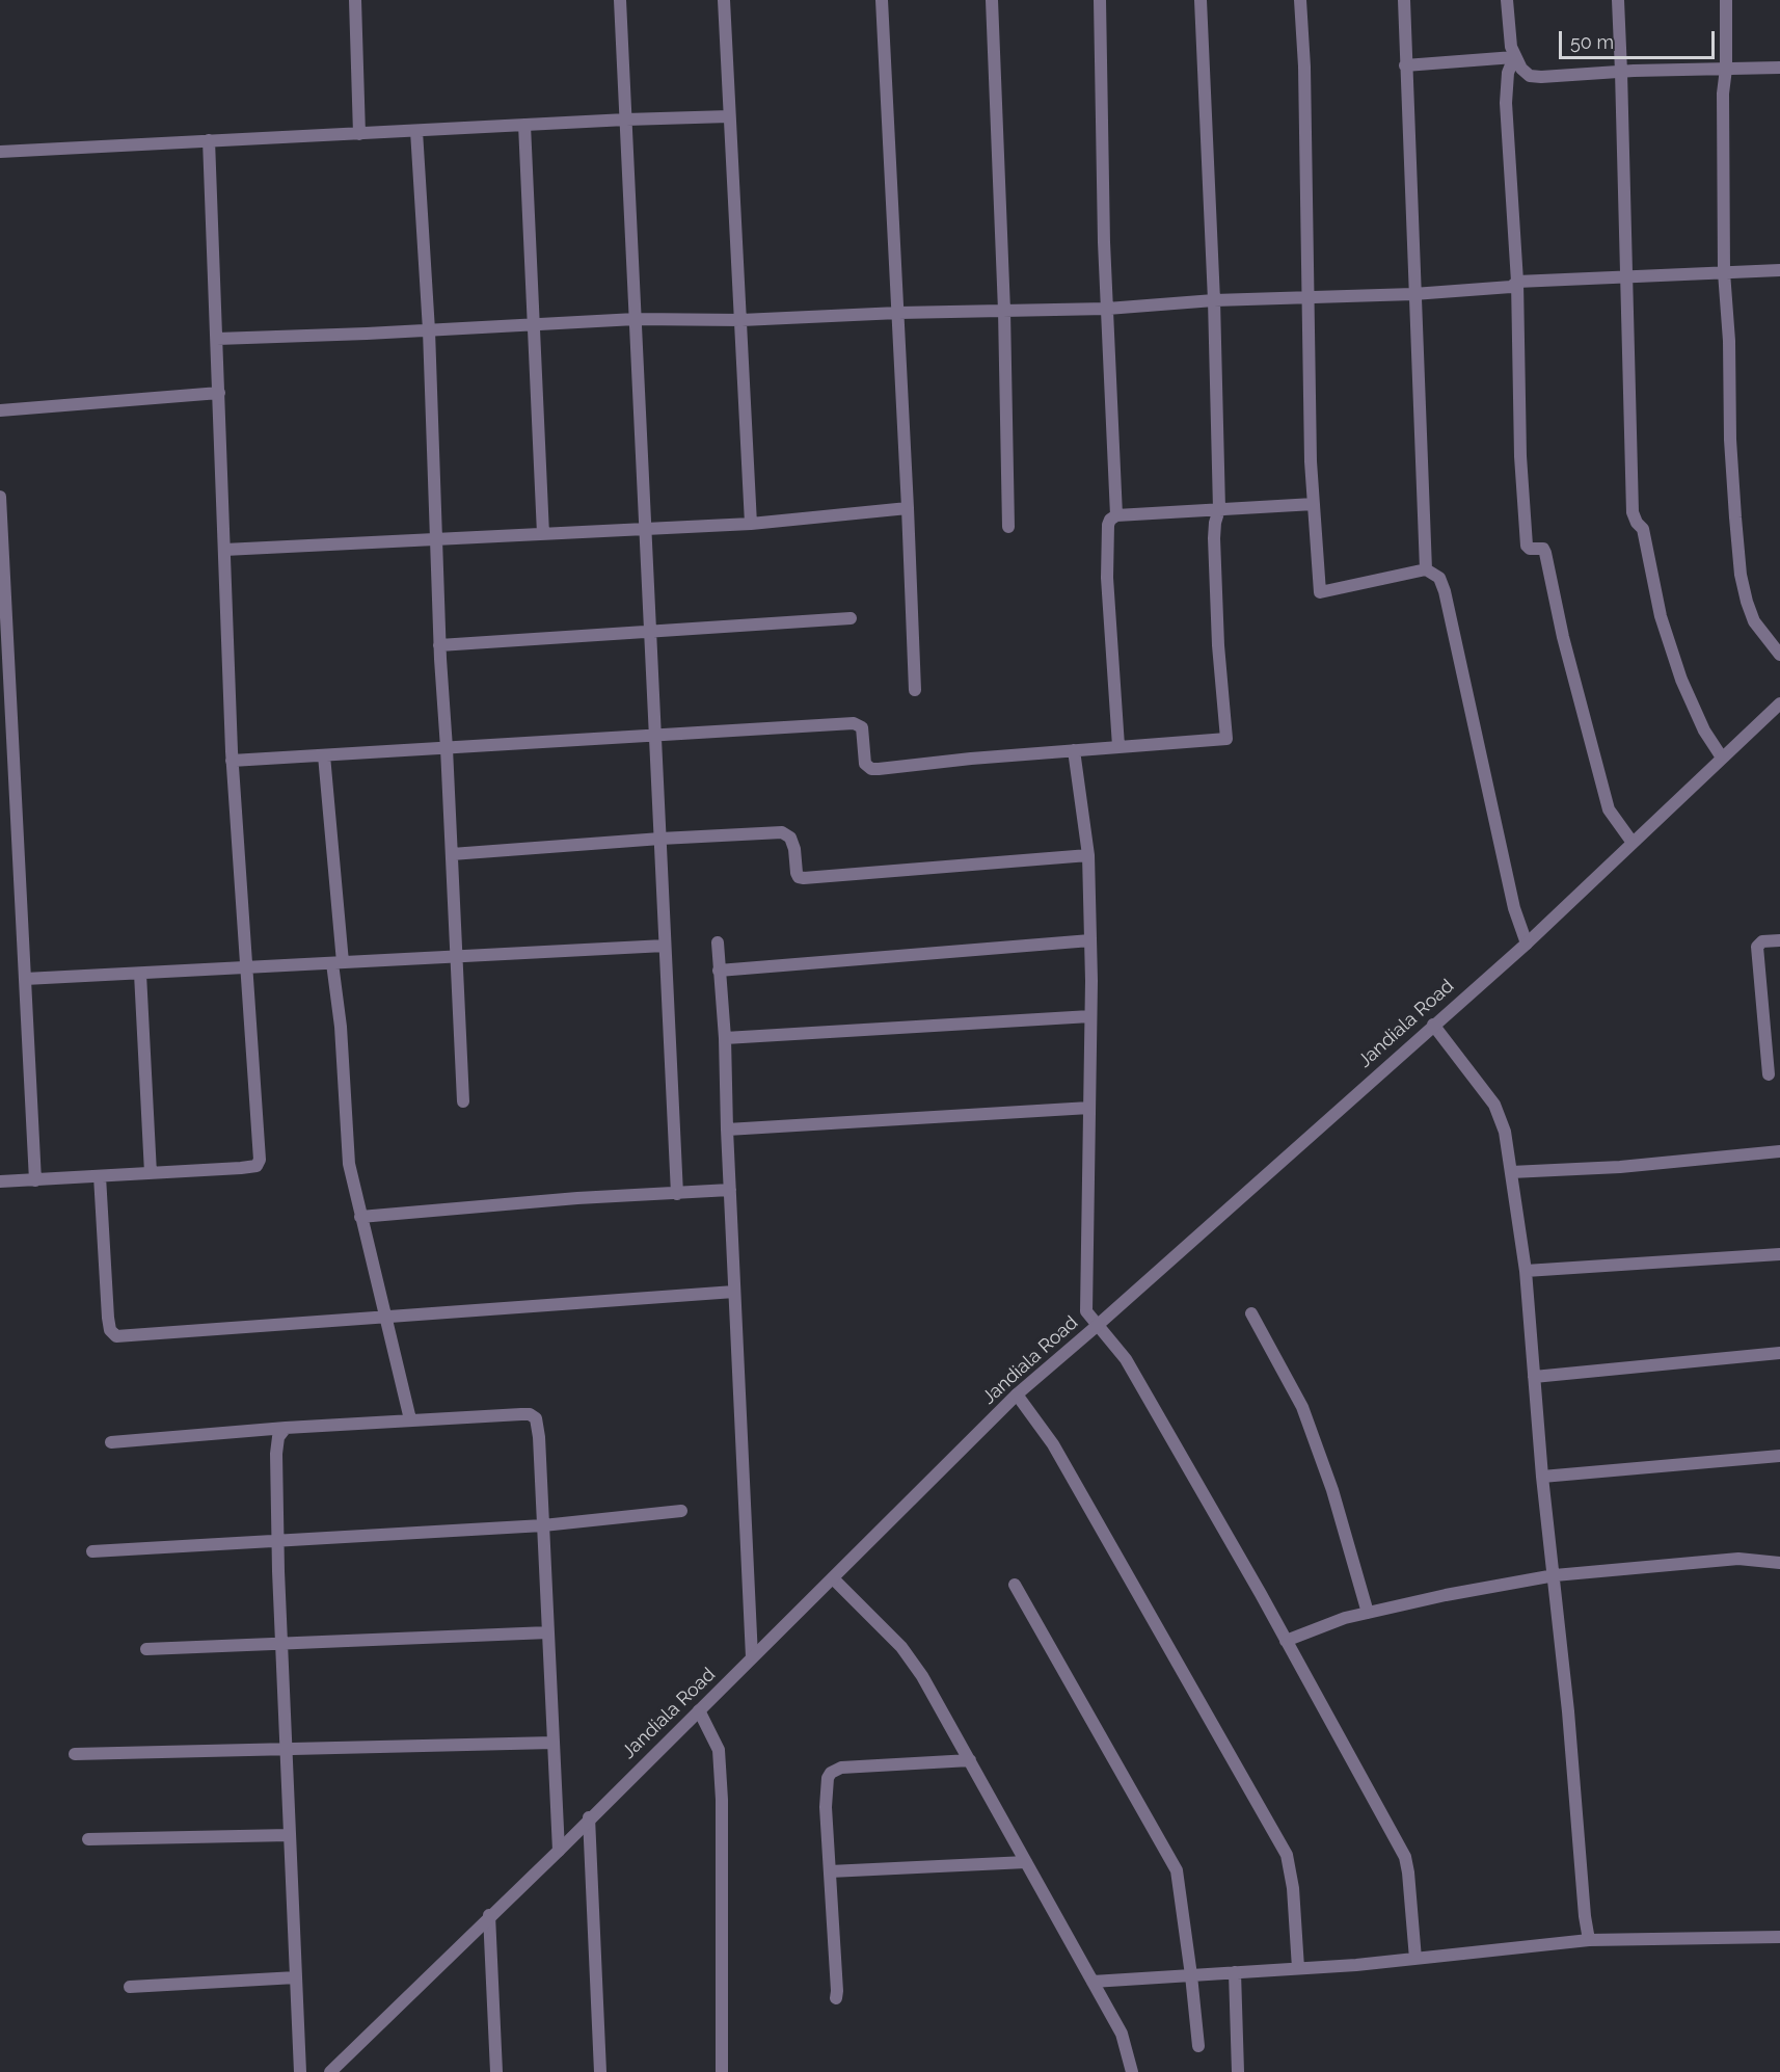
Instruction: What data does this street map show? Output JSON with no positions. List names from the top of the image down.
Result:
{
  "streets": {
    "street": ["Jandiala Road"]
  },
  "scale_bar": "50 m"
}
